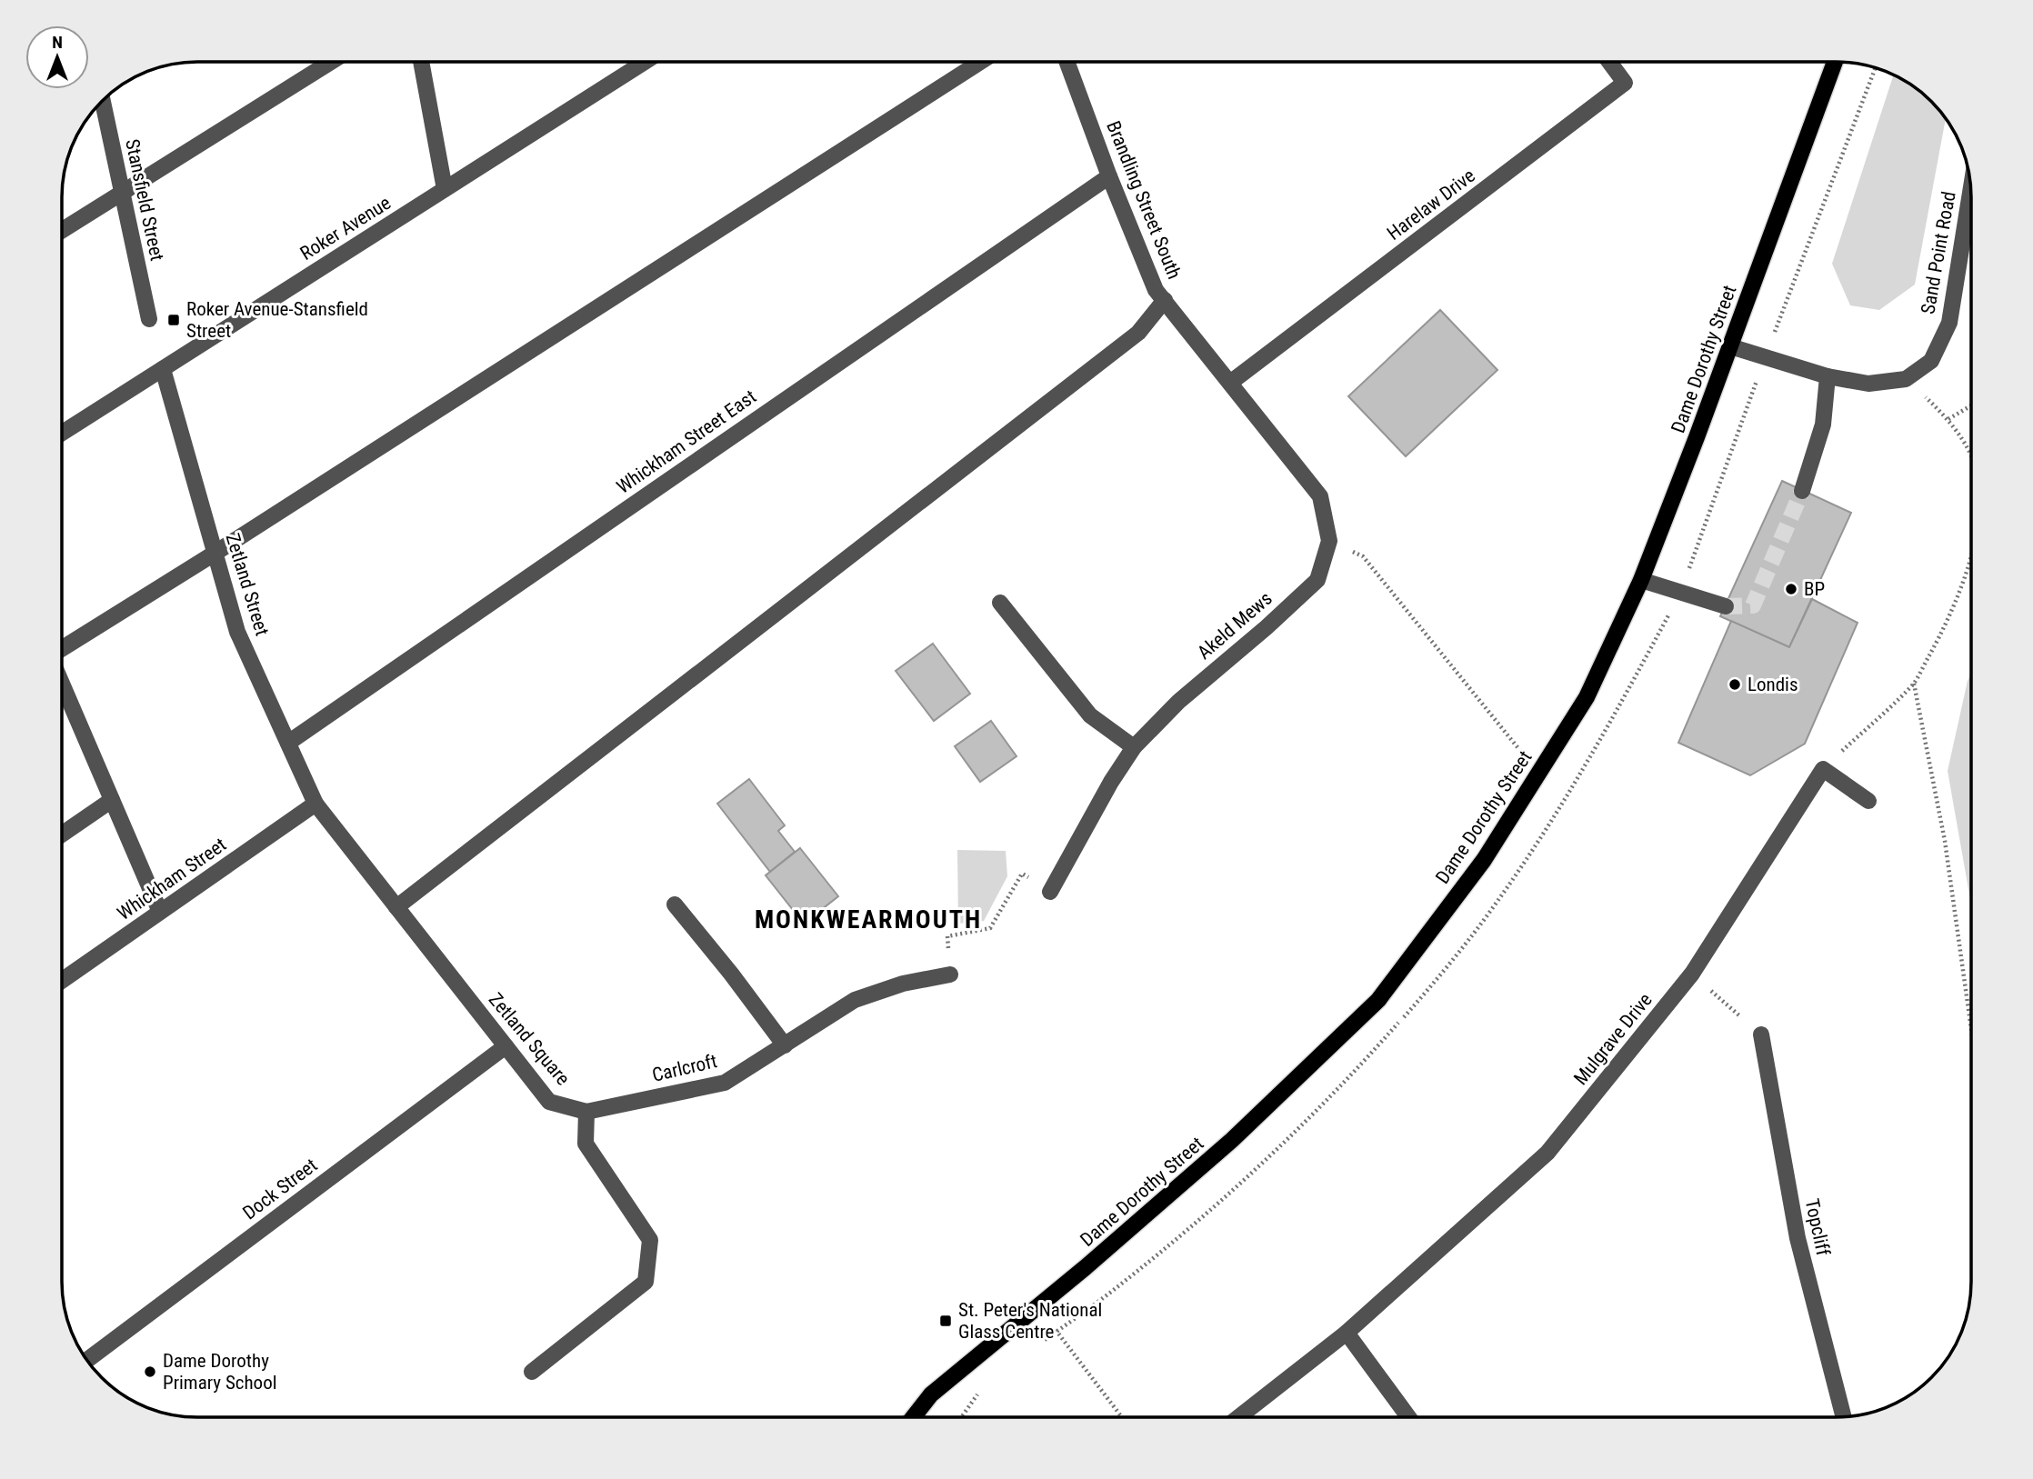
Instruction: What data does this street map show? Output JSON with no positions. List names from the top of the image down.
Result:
{
  "streets": {
    "main road": ["Dame Dorothy Street"],
    "street": [
      "Stansfield Street",
      "Brandling Street South",
      "Harelaw Drive",
      "Roker Avenue",
      "Sand Point Road",
      "Whickham Street East",
      "Zetland Street",
      "Akeld Mews",
      "Whickham Street",
      "Zetland Square",
      "Mulgrave Drive",
      "Carlcroft",
      "Dock Street",
      "Topcliff"
    ]
  },
  "crossings": [
    ["Brandling Street South", "Harelaw Drive"],
    ["Brandling Street South", "Whickham Street East"],
    ["Brandling Street South", "Akeld Mews"],
    ["Harelaw Drive", "Akeld Mews"],
    ["Roker Avenue", "Zetland Street"],
    ["Sand Point Road", "Dame Dorothy Street"],
    ["Whickham Street East", "Zetland Street"],
    ["Zetland Street", "Whickham Street"],
    ["Zetland Street", "Zetland Square"],
    ["Whickham Street", "Zetland Square"],
    ["Zetland Square", "Carlcroft"],
    ["Zetland Square", "Dock Street"]
  ],
  "districts": ["MONKWEARMOUTH"],
  "places": {
    "transit": ["Roker Avenue-Stansfield Street", "St. Peter's National Glass Centre"],
    "other": ["BP", "Londis", "Dame Dorothy Primary School"]
  },
  "north": "top"
}
